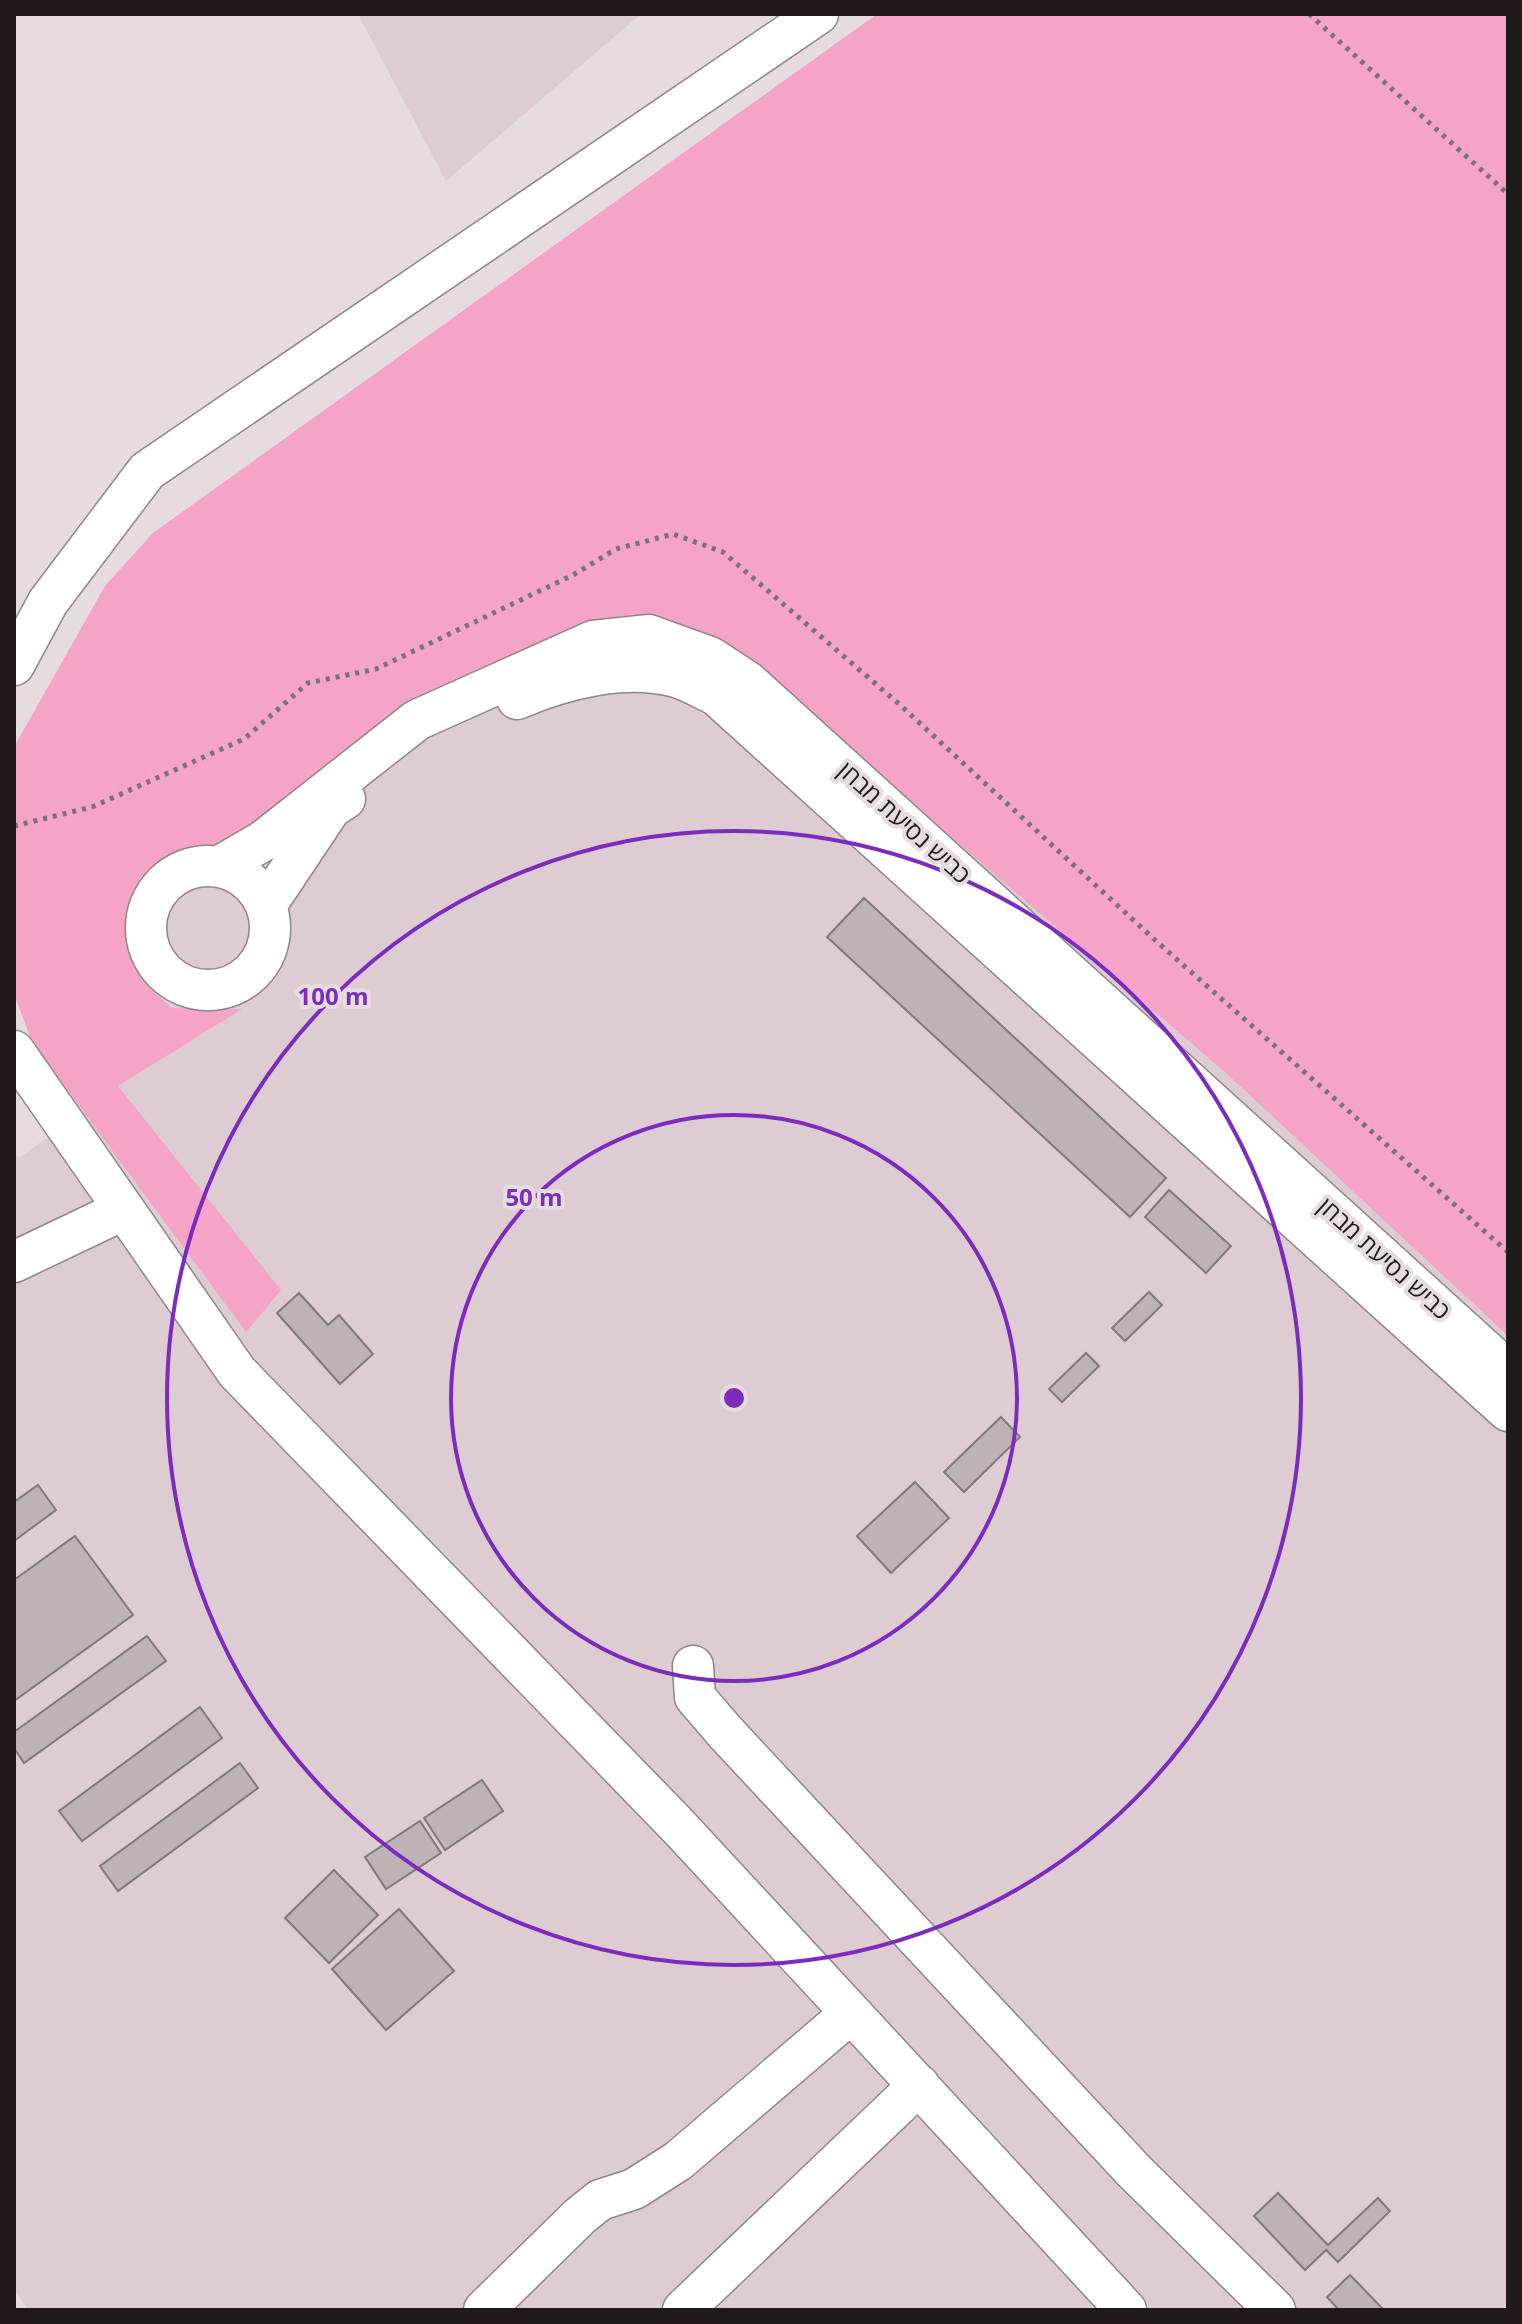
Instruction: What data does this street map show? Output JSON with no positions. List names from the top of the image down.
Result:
{
  "streets": {
    "lane": ["כביש נסיעת מבחן"]
  },
  "rings": ["100 m", "50 m"]
}
